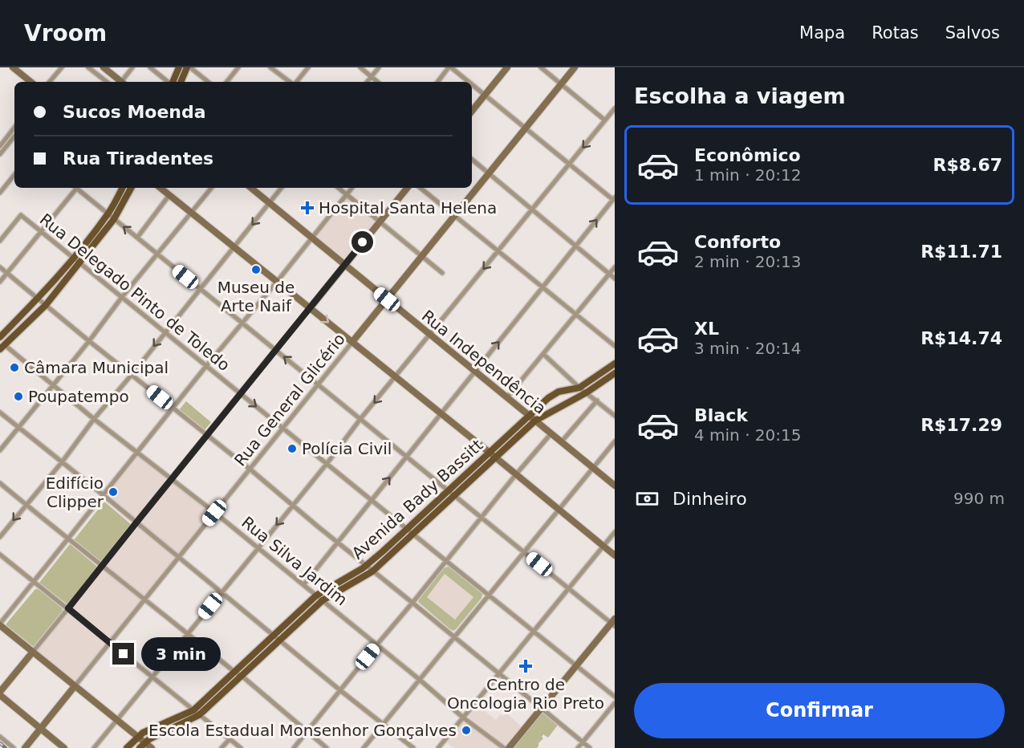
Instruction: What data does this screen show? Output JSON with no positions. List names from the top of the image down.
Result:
{
  "streets": {
    "main road": ["Avenida Bady Bassitt"],
    "street": [
      "Rua Delegado Pinto de Toledo",
      "Rua Independência",
      "Rua General Glicério",
      "Rua Silva Jardim"
    ]
  },
  "crossings": [
    ["Rua Delegado Pinto de Toledo", "Rua General Glicério"],
    ["Rua Delegado Pinto de Toledo", "Avenida Bady Bassitt"],
    ["Rua Independência", "Rua General Glicério"],
    ["Rua Independência", "Avenida Bady Bassitt"],
    ["Rua General Glicério", "Rua Silva Jardim"],
    ["Avenida Bady Bassitt", "Rua Silva Jardim"]
  ],
  "places": {
    "health": ["Hospital Santa Helena", "Centro de Oncologia Rio Preto"],
    "other": [
      "Museu de Arte Naif",
      "Câmara Municipal",
      "Poupatempo",
      "Polícia Civil",
      "Edifício Clipper",
      "Escola Estadual Monsenhor Gonçalves"
    ]
  },
  "page": {
    "header": "Vroom",
    "nav": ["Mapa", "Rotas", "Salvos"],
    "heading": "Escolha a viagem",
    "banner": ["Sucos Moenda", "Rua Tiradentes"],
    "list": [
      {
        "name": "Econômico",
        "note": "1 min · 20:12",
        "value": "R$8.67"
      },
      {
        "name": "Conforto",
        "note": "2 min · 20:13",
        "value": "R$11.71"
      },
      {
        "name": "XL",
        "note": "3 min · 20:14",
        "value": "R$14.74"
      },
      {
        "name": "Black",
        "note": "4 min · 20:15",
        "value": "R$17.29"
      }
    ],
    "pay": ["Dinheiro", "990 m"],
    "bubble": "3 min",
    "buttons": "Confirmar"
  }
}
